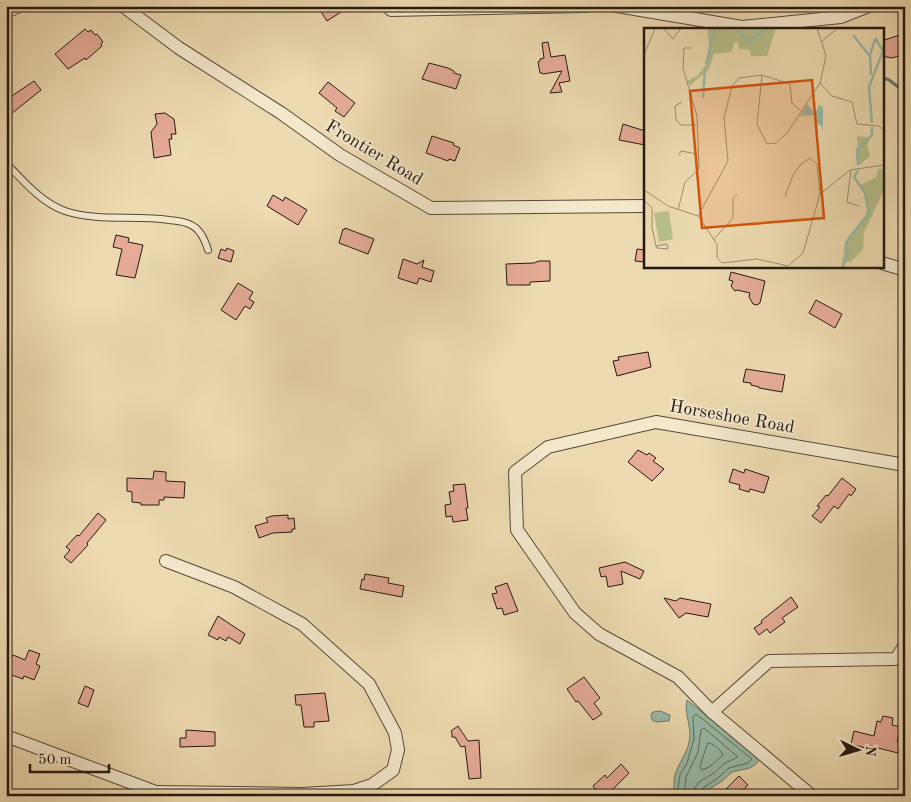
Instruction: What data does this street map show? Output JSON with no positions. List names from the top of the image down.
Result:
{
  "streets": {
    "street": ["Frontier Road", "Horseshoe Road"]
  },
  "scale_bar": "50 m",
  "north": "right"
}
